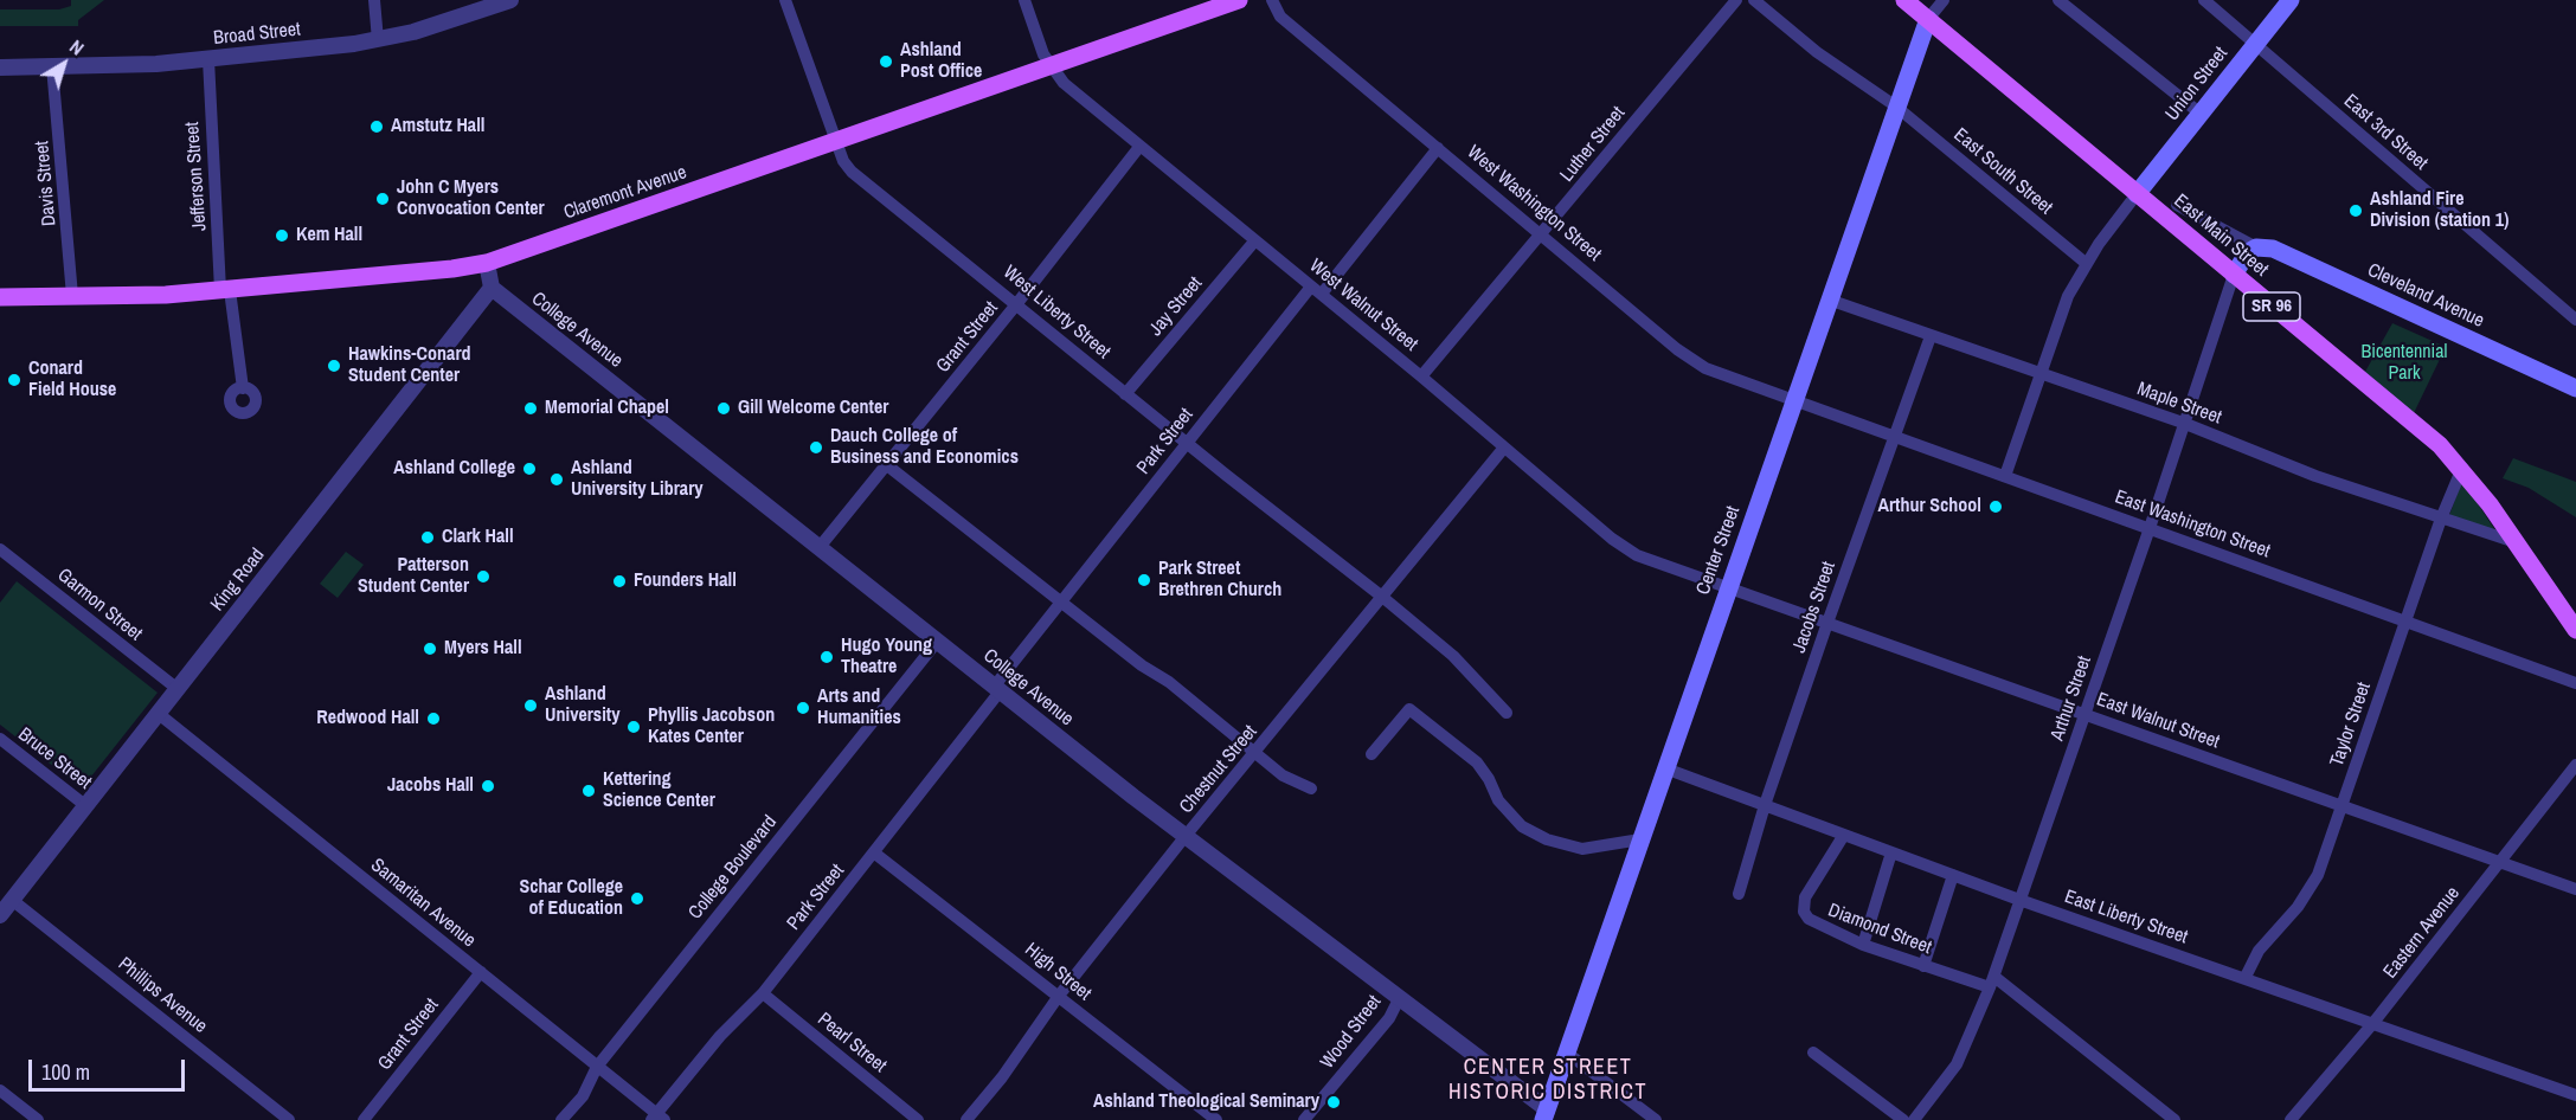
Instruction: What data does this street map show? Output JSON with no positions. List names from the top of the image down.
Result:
{
  "streets": {
    "main road": [
      "Union Street",
      "Claremont Avenue",
      "East Main Street",
      "Cleveland Avenue",
      "SR 96",
      "Center Street"
    ],
    "street": [
      "Broad Street",
      "East 3rd Street",
      "Luther Street",
      "East South Street",
      "Jefferson Street",
      "Davis Street",
      "West Washington Street",
      "West Walnut Street",
      "Jay Street",
      "West Liberty Street",
      "College Avenue",
      "Grant Street",
      "Maple Street",
      "Park Street",
      "East Washington Street",
      "King Road",
      "Garmon Street",
      "Jacobs Street",
      "Arthur Street",
      "East Walnut Street",
      "Taylor Street",
      "Bruce Street",
      "Chestnut Street",
      "College Boulevard",
      "Samaritan Avenue",
      "East Liberty Street",
      "Diamond Street",
      "Eastern Avenue",
      "High Street",
      "Phillips Avenue",
      "Wood Street",
      "Pearl Street"
    ]
  },
  "crossings": [
    ["Broad Street", "Jefferson Street"],
    ["Broad Street", "Davis Street"],
    ["Union Street", "East 3rd Street"],
    ["Union Street", "East Main Street"],
    ["Luther Street", "West Washington Street"],
    ["Luther Street", "West Walnut Street"],
    ["East South Street", "Center Street"],
    ["Jefferson Street", "Claremont Avenue"],
    ["Davis Street", "Claremont Avenue"],
    ["Claremont Avenue", "West Walnut Street"],
    ["Claremont Avenue", "West Liberty Street"],
    ["West Washington Street", "Park Street"],
    ["West Washington Street", "East Washington Street"],
    ["West Washington Street", "Center Street"],
    ["East Main Street", "Maple Street"],
    ["East Main Street", "Center Street"],
    ["East Main Street", "Arthur Street"],
    ["East Main Street", "Taylor Street"],
    ["West Walnut Street", "Jay Street"],
    ["West Walnut Street", "Grant Street"],
    ["West Walnut Street", "Park Street"],
    ["West Walnut Street", "Center Street"],
    ["West Walnut Street", "East Walnut Street"],
    ["West Walnut Street", "Chestnut Street"],
    ["Jay Street", "West Liberty Street"],
    ["West Liberty Street", "Grant Street"],
    ["West Liberty Street", "Park Street"],
    ["West Liberty Street", "Chestnut Street"],
    ["College Avenue", "Grant Street"],
    ["College Avenue", "Park Street"],
    ["College Avenue", "Center Street"],
    ["College Avenue", "King Road"],
    ["College Avenue", "Chestnut Street"],
    ["College Avenue", "College Boulevard"],
    ["College Avenue", "Wood Street"],
    ["Grant Street", "Samaritan Avenue"],
    ["Maple Street", "Center Street"],
    ["Maple Street", "Jacobs Street"],
    ["Maple Street", "Arthur Street"],
    ["Maple Street", "Taylor Street"],
    ["Park Street", "Samaritan Avenue"],
    ["Park Street", "High Street"],
    ["Park Street", "Pearl Street"],
    ["East Washington Street", "Center Street"],
    ["East Washington Street", "Jacobs Street"],
    ["East Washington Street", "Arthur Street"],
    ["East Washington Street", "Taylor Street"],
    ["Center Street", "East Walnut Street"],
    ["Center Street", "East Liberty Street"],
    ["King Road", "Garmon Street"],
    ["King Road", "Bruce Street"],
    ["King Road", "Samaritan Avenue"],
    ["King Road", "Phillips Avenue"],
    ["Jacobs Street", "East Walnut Street"],
    ["Jacobs Street", "East Liberty Street"],
    ["Arthur Street", "East Walnut Street"],
    ["Arthur Street", "East Liberty Street"],
    ["Arthur Street", "Diamond Street"],
    ["East Walnut Street", "Taylor Street"],
    ["East Walnut Street", "Eastern Avenue"],
    ["Taylor Street", "East Liberty Street"],
    ["Chestnut Street", "High Street"],
    ["College Boulevard", "Samaritan Avenue"],
    ["East Liberty Street", "Diamond Street"],
    ["East Liberty Street", "Eastern Avenue"]
  ],
  "districts": ["CENTER STREET HISTORIC DISTRICT"],
  "parks": ["Bicentennial Park"],
  "places": [
    "Ashland Post Office",
    "Amstutz Hall",
    "John C Myers Convocation Center",
    "Ashland Fire Division (station 1)",
    "Kem Hall",
    "Hawkins-Conard Student Center",
    "Conard Field House",
    "Memorial Chapel",
    "Gill Welcome Center",
    "Dauch College of Business and Economics",
    "Ashland College",
    "Ashland University Library",
    "Arthur School",
    "Clark Hall",
    "Patterson Student Center",
    "Park Street Brethren Church",
    "Founders Hall",
    "Myers Hall",
    "Hugo Young Theatre",
    "Ashland University",
    "Arts and Humanities",
    "Redwood Hall",
    "Phyllis Jacobson Kates Center",
    "Jacobs Hall",
    "Kettering Science Center",
    "Schar College of Education",
    "Ashland Theological Seminary"
  ],
  "scale_bar": "100 m",
  "north": "top right"
}
